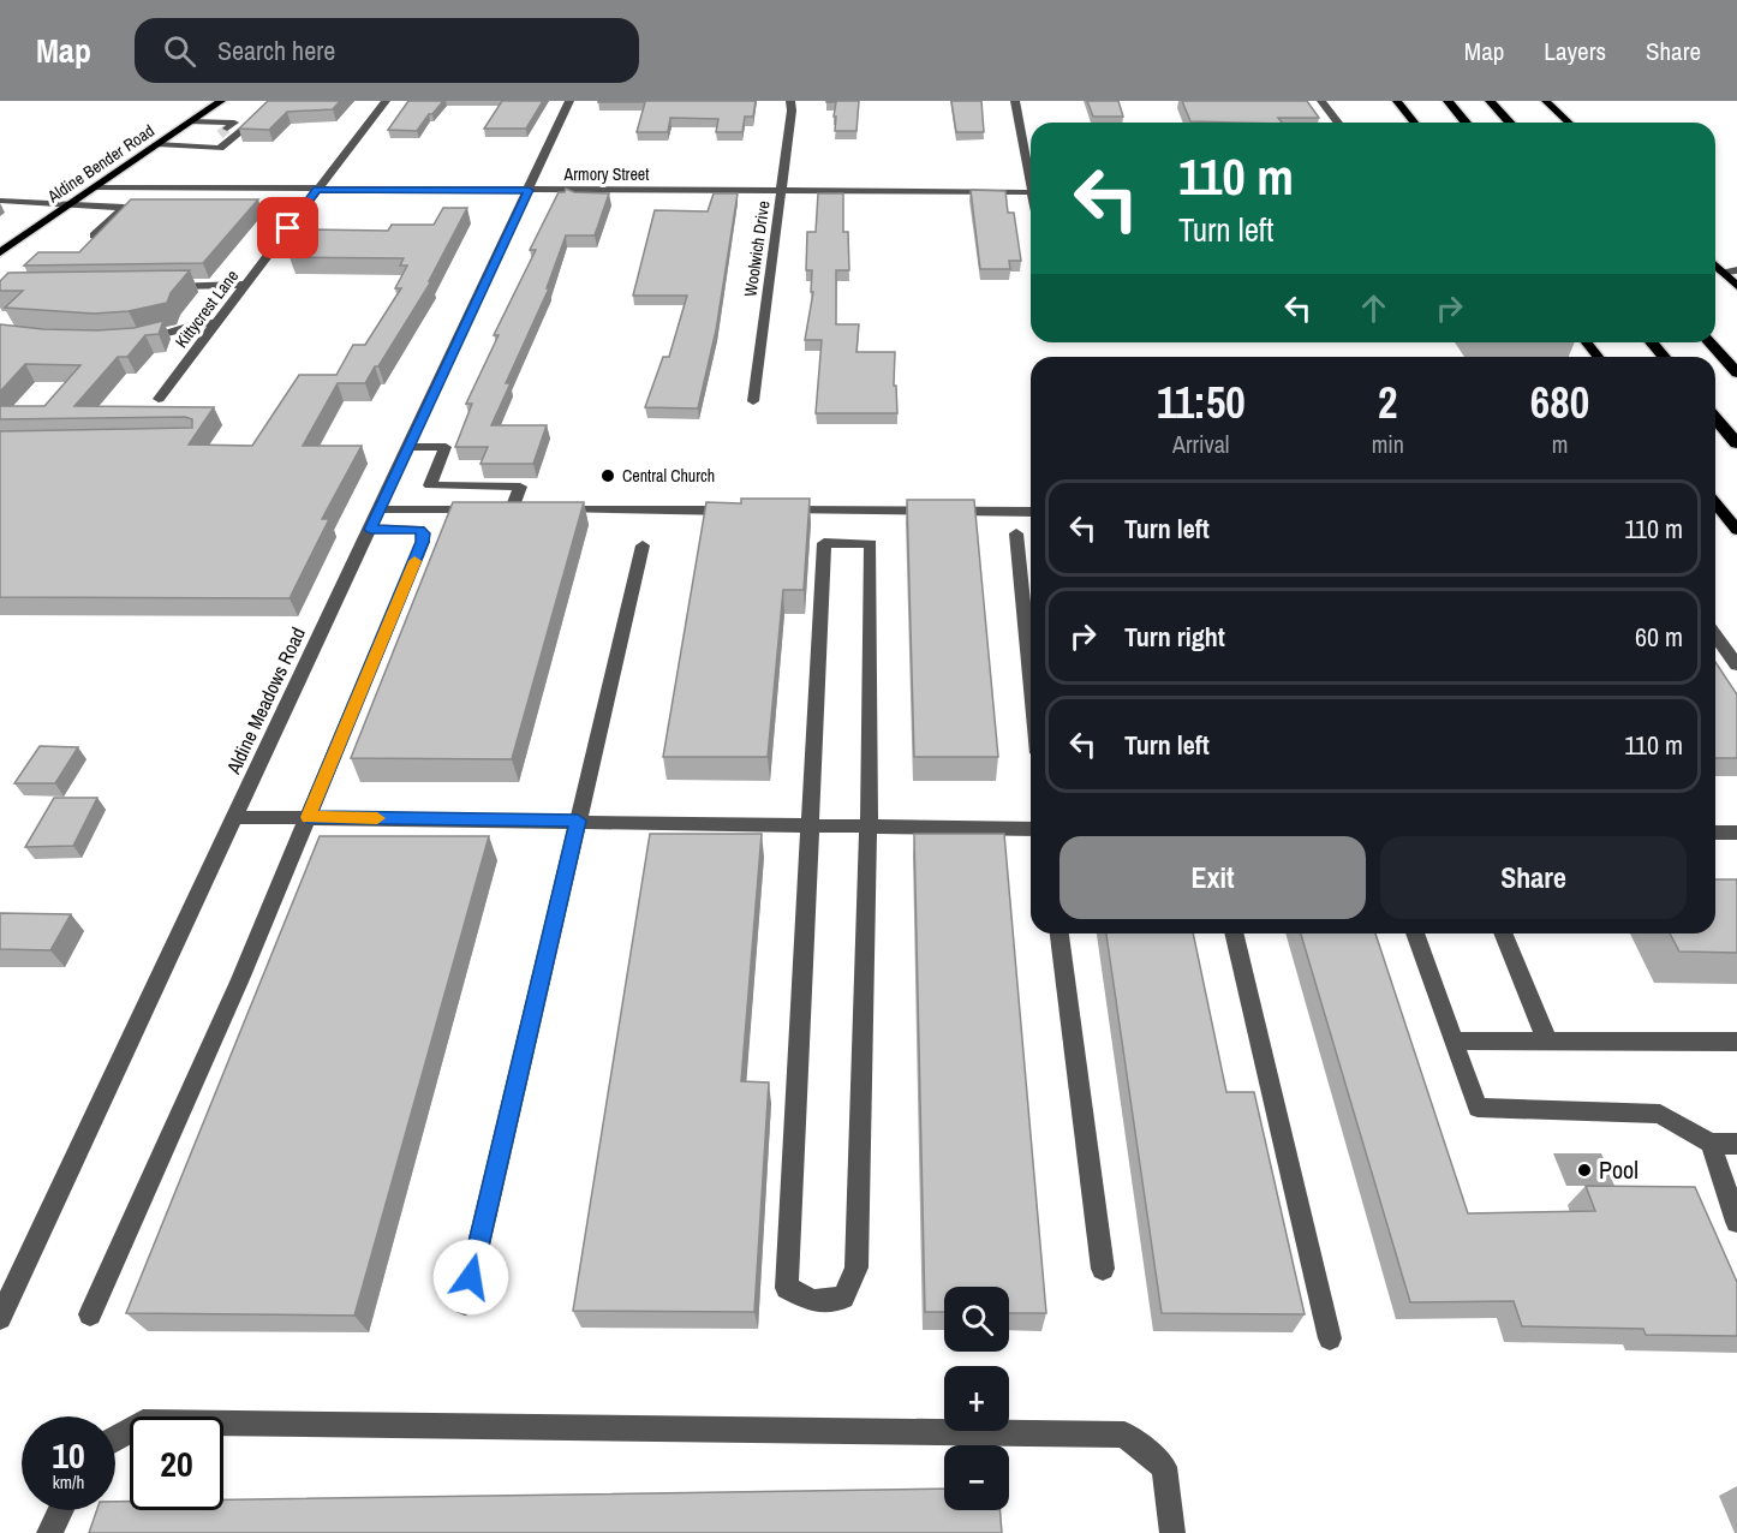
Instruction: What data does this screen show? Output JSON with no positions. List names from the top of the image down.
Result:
{
  "streets": {
    "main road": ["Aldine Bender Road"],
    "street": [
      "Armory Street",
      "Woolwich Drive",
      "Kittycrest Lane",
      "Aldine Meadows Road"
    ]
  },
  "crossings": [
    ["Aldine Bender Road", "Armory Street"],
    ["Armory Street", "Woolwich Drive"],
    ["Armory Street", "Kittycrest Lane"],
    ["Armory Street", "Aldine Meadows Road"]
  ],
  "places": ["Central Church", "Pool"],
  "page": {
    "header": "Map",
    "search": "Search here",
    "nav": ["Map", "Layers", "Share"],
    "turn": ["110 m", "Turn left"],
    "eta": [
      "11:50",
      "Arrival",
      "2",
      "min",
      "680",
      "m"
    ],
    "list": [
      {
        "name": "Turn left",
        "value": "110 m"
      },
      {
        "name": "Turn right",
        "value": "60 m"
      },
      {
        "name": "Turn left",
        "value": "110 m"
      }
    ],
    "buttons": ["Exit", "Share"],
    "map_buttons": ["+", "−"],
    "speed": "10 km/h",
    "limit": "20"
  }
}
